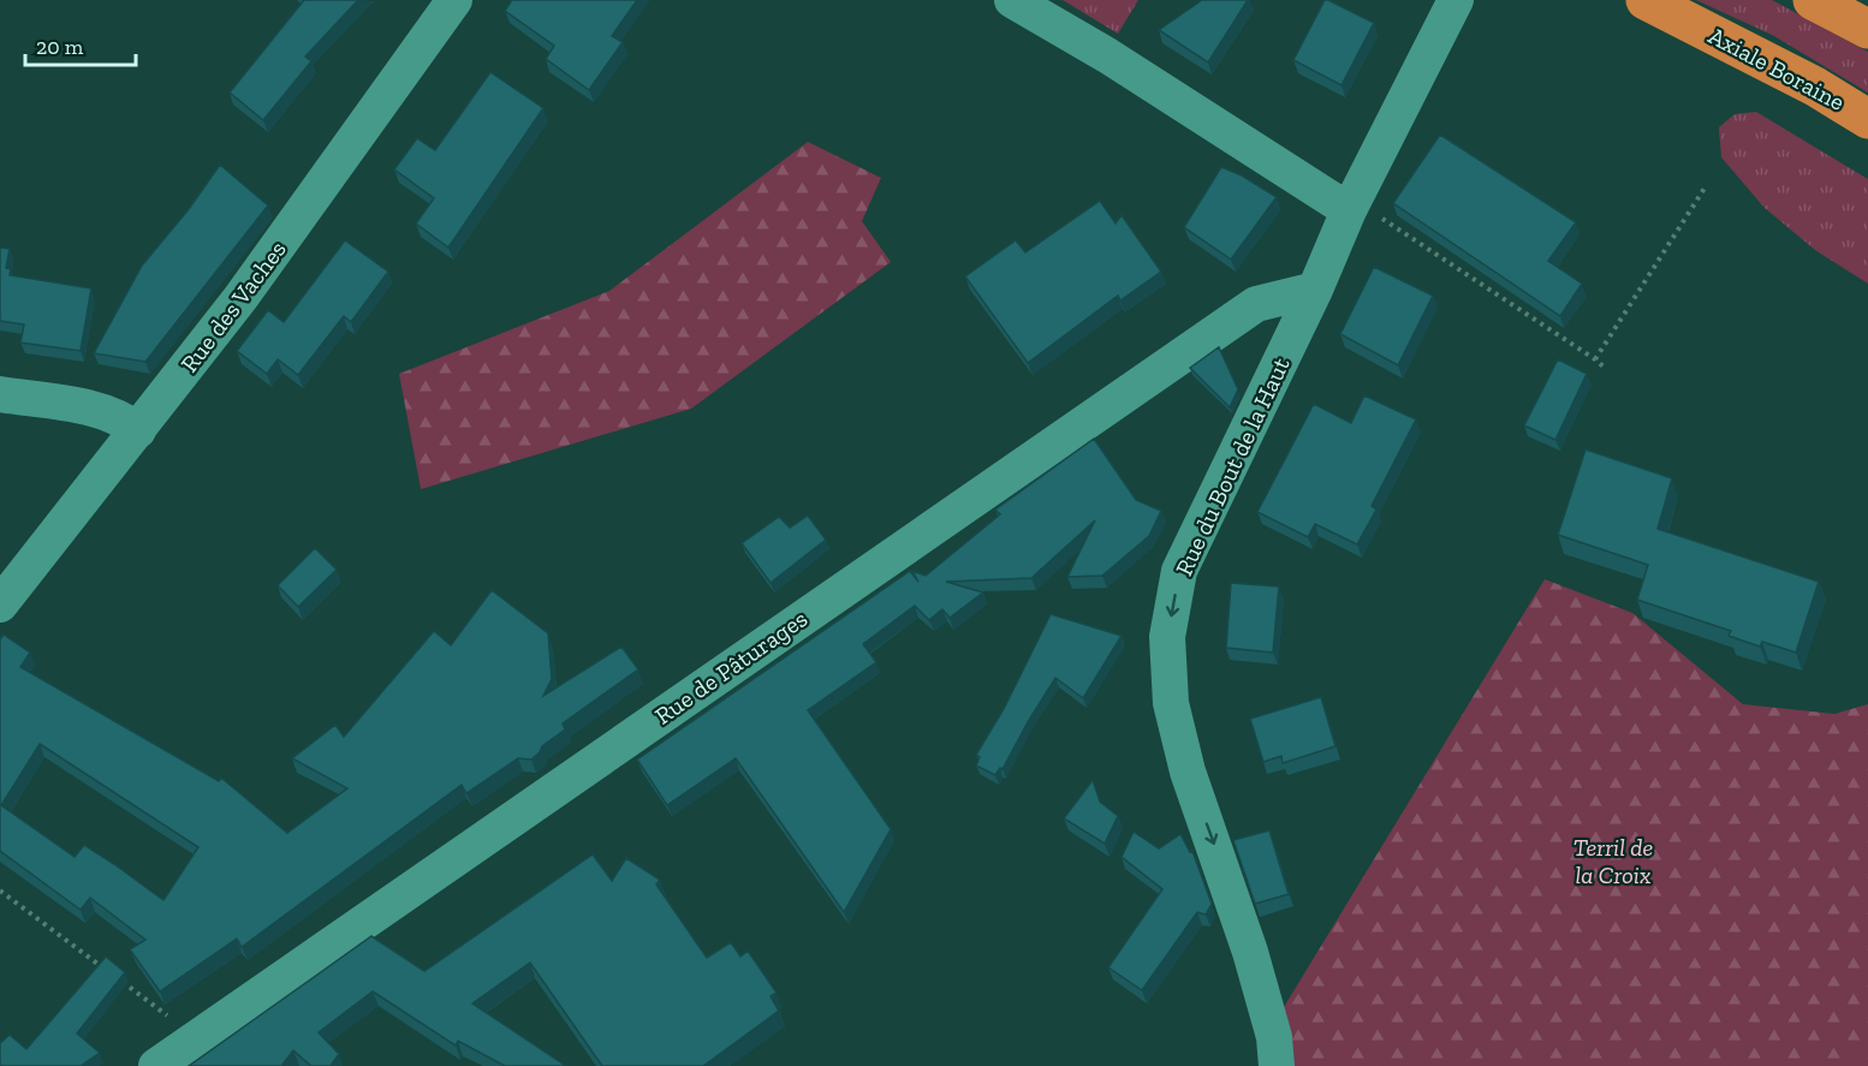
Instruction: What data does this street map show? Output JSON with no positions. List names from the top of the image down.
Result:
{
  "streets": {
    "highway": ["Axiale Boraine"],
    "street": ["Rue des Vaches", "Rue du Bout de la Haut", "Rue de Pâturages"]
  },
  "crossings": [
    ["Rue du Bout de la Haut", "Rue de Pâturages"]
  ],
  "one_way": ["Rue du Bout de la Haut"],
  "parks": ["Terril de la Croix"],
  "scale_bar": "20 m"
}
